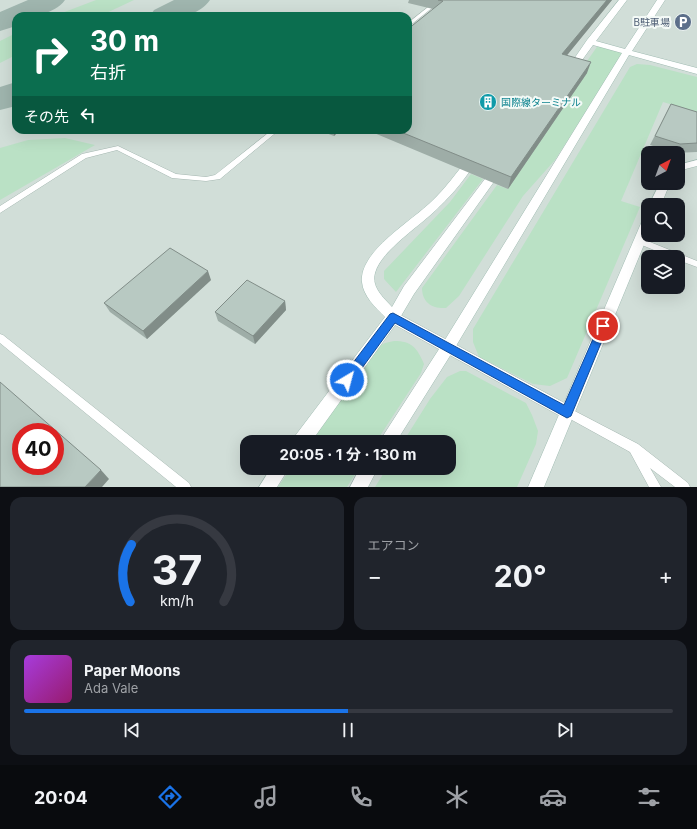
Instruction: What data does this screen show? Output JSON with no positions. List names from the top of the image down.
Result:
{
  "places": {
    "parking": ["B駐車場"],
    "building": ["国際線ターミナル"]
  },
  "north": "top right",
  "page": {
    "turn": ["30 m", "右折"],
    "then": "その先",
    "limit": "40",
    "trip": "20:05 · 1 分 · 130 m",
    "tile": "エアコン",
    "heat": ["−", "20°", "+"],
    "song": ["Paper Moons", "Ada Vale"],
    "tabs": "20:04",
    "gauge": ["37", "km/h"]
  }
}
